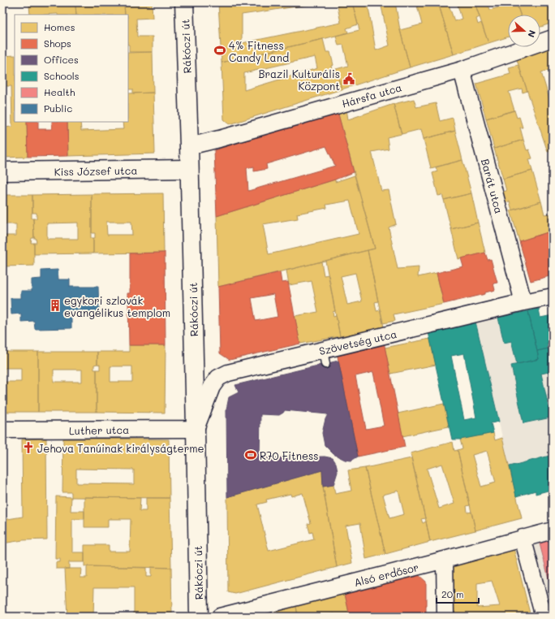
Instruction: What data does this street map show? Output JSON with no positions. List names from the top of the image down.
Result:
{
  "streets": {
    "main road": ["Rákóczi út", "Kiss József utca"],
    "street": [
      "Hársfa utca",
      "Barát utca",
      "Szövetség utca",
      "Luther utca",
      "Alsó erdősor"
    ]
  },
  "crossings": [
    ["Rákóczi út", "Hársfa utca"],
    ["Rákóczi út", "Kiss József utca"],
    ["Rákóczi út", "Szövetség utca"],
    ["Rákóczi út", "Luther utca"],
    ["Hársfa utca", "Barát utca"],
    ["Barát utca", "Szövetség utca"],
    ["Szövetség utca", "Luther utca"]
  ],
  "places": {
    "sports": ["4% Fitness Candy Land", "R70 Fitness"],
    "public building": ["Brazil Kulturális Központ"],
    "building": ["egykori szlovák evangélikus templom"],
    "church": ["Jehova Tanúinak királyságterme"]
  },
  "legend": [
    "Homes",
    "Shops",
    "Offices",
    "Schools",
    "Health",
    "Public"
  ],
  "scale_bar": "20 m",
  "north": "right"
}
